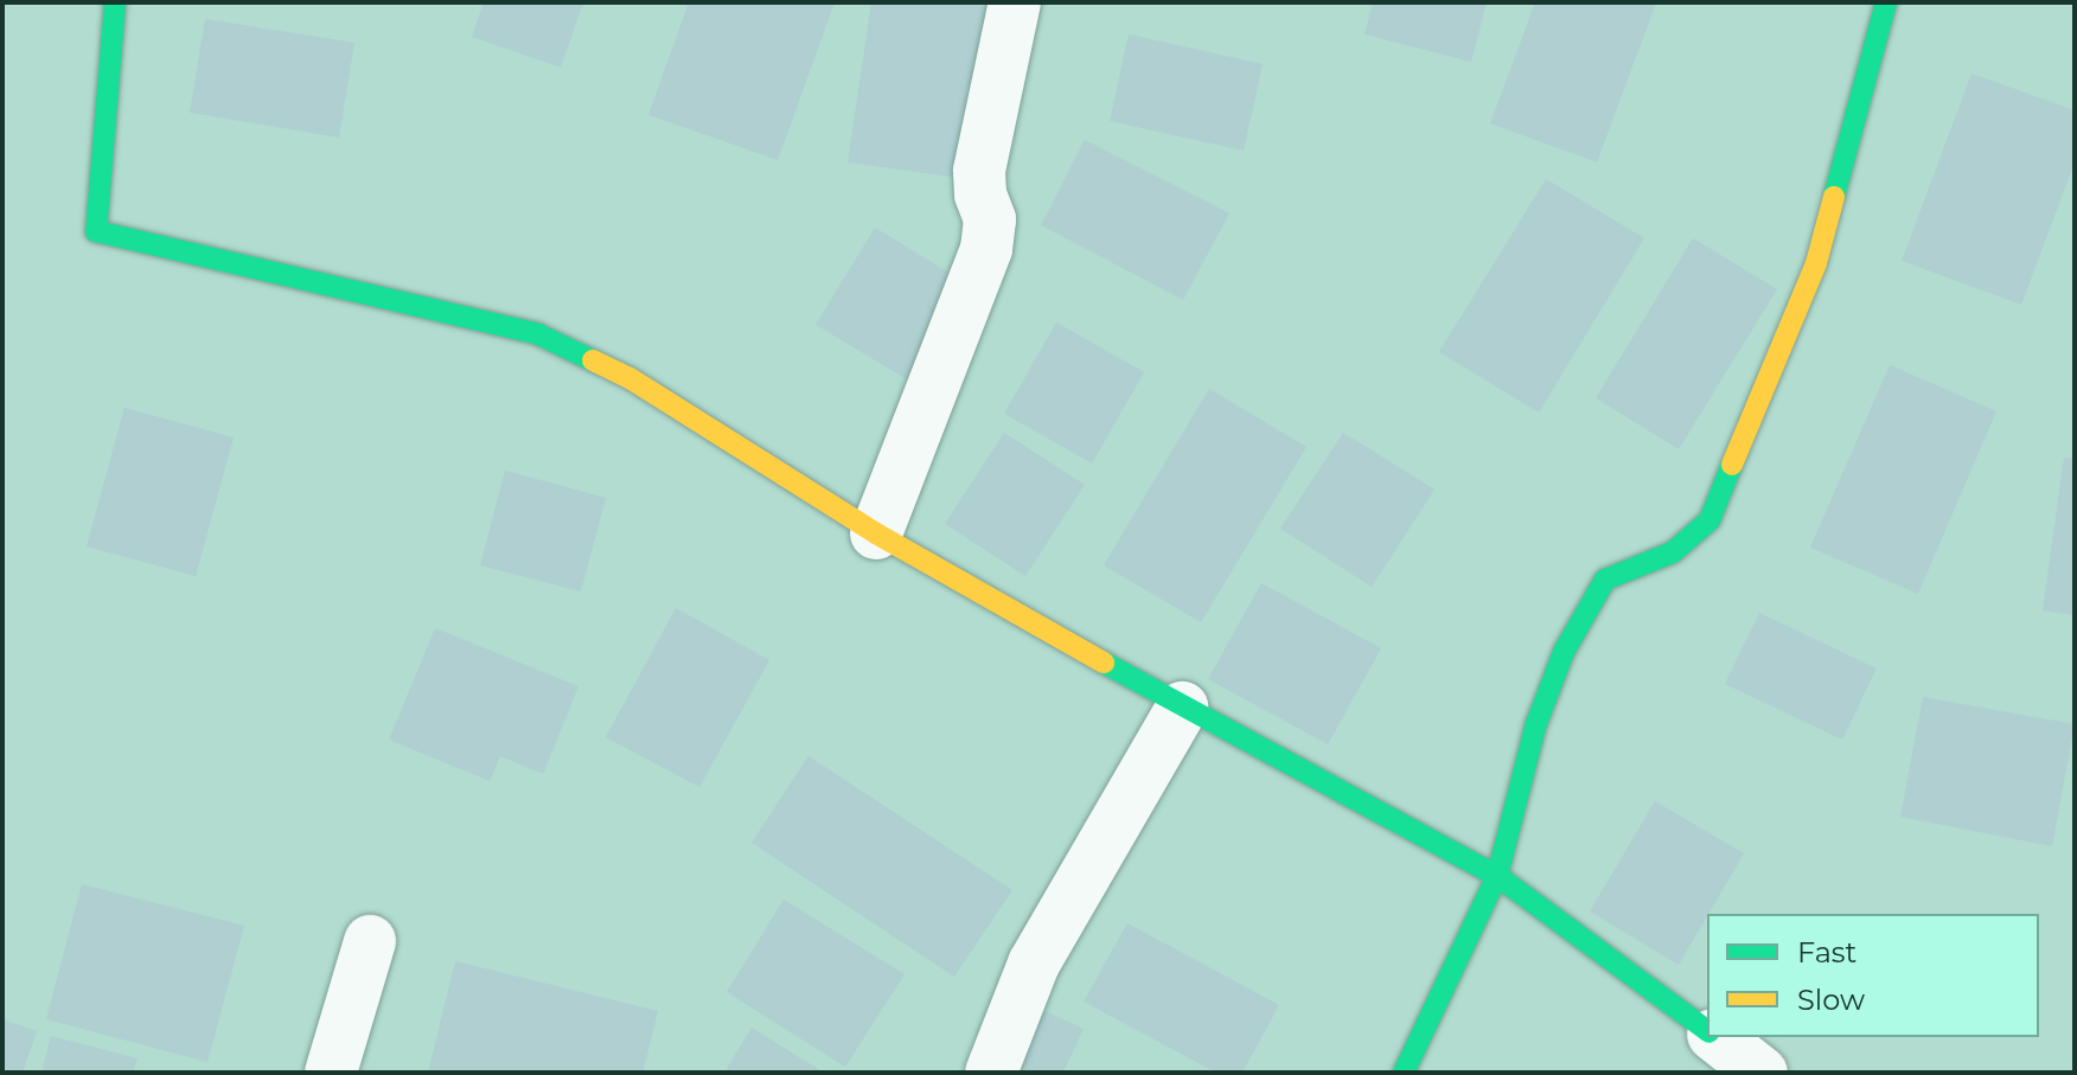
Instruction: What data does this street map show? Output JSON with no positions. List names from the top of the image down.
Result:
{
  "legend": ["Fast", "Slow"]
}
